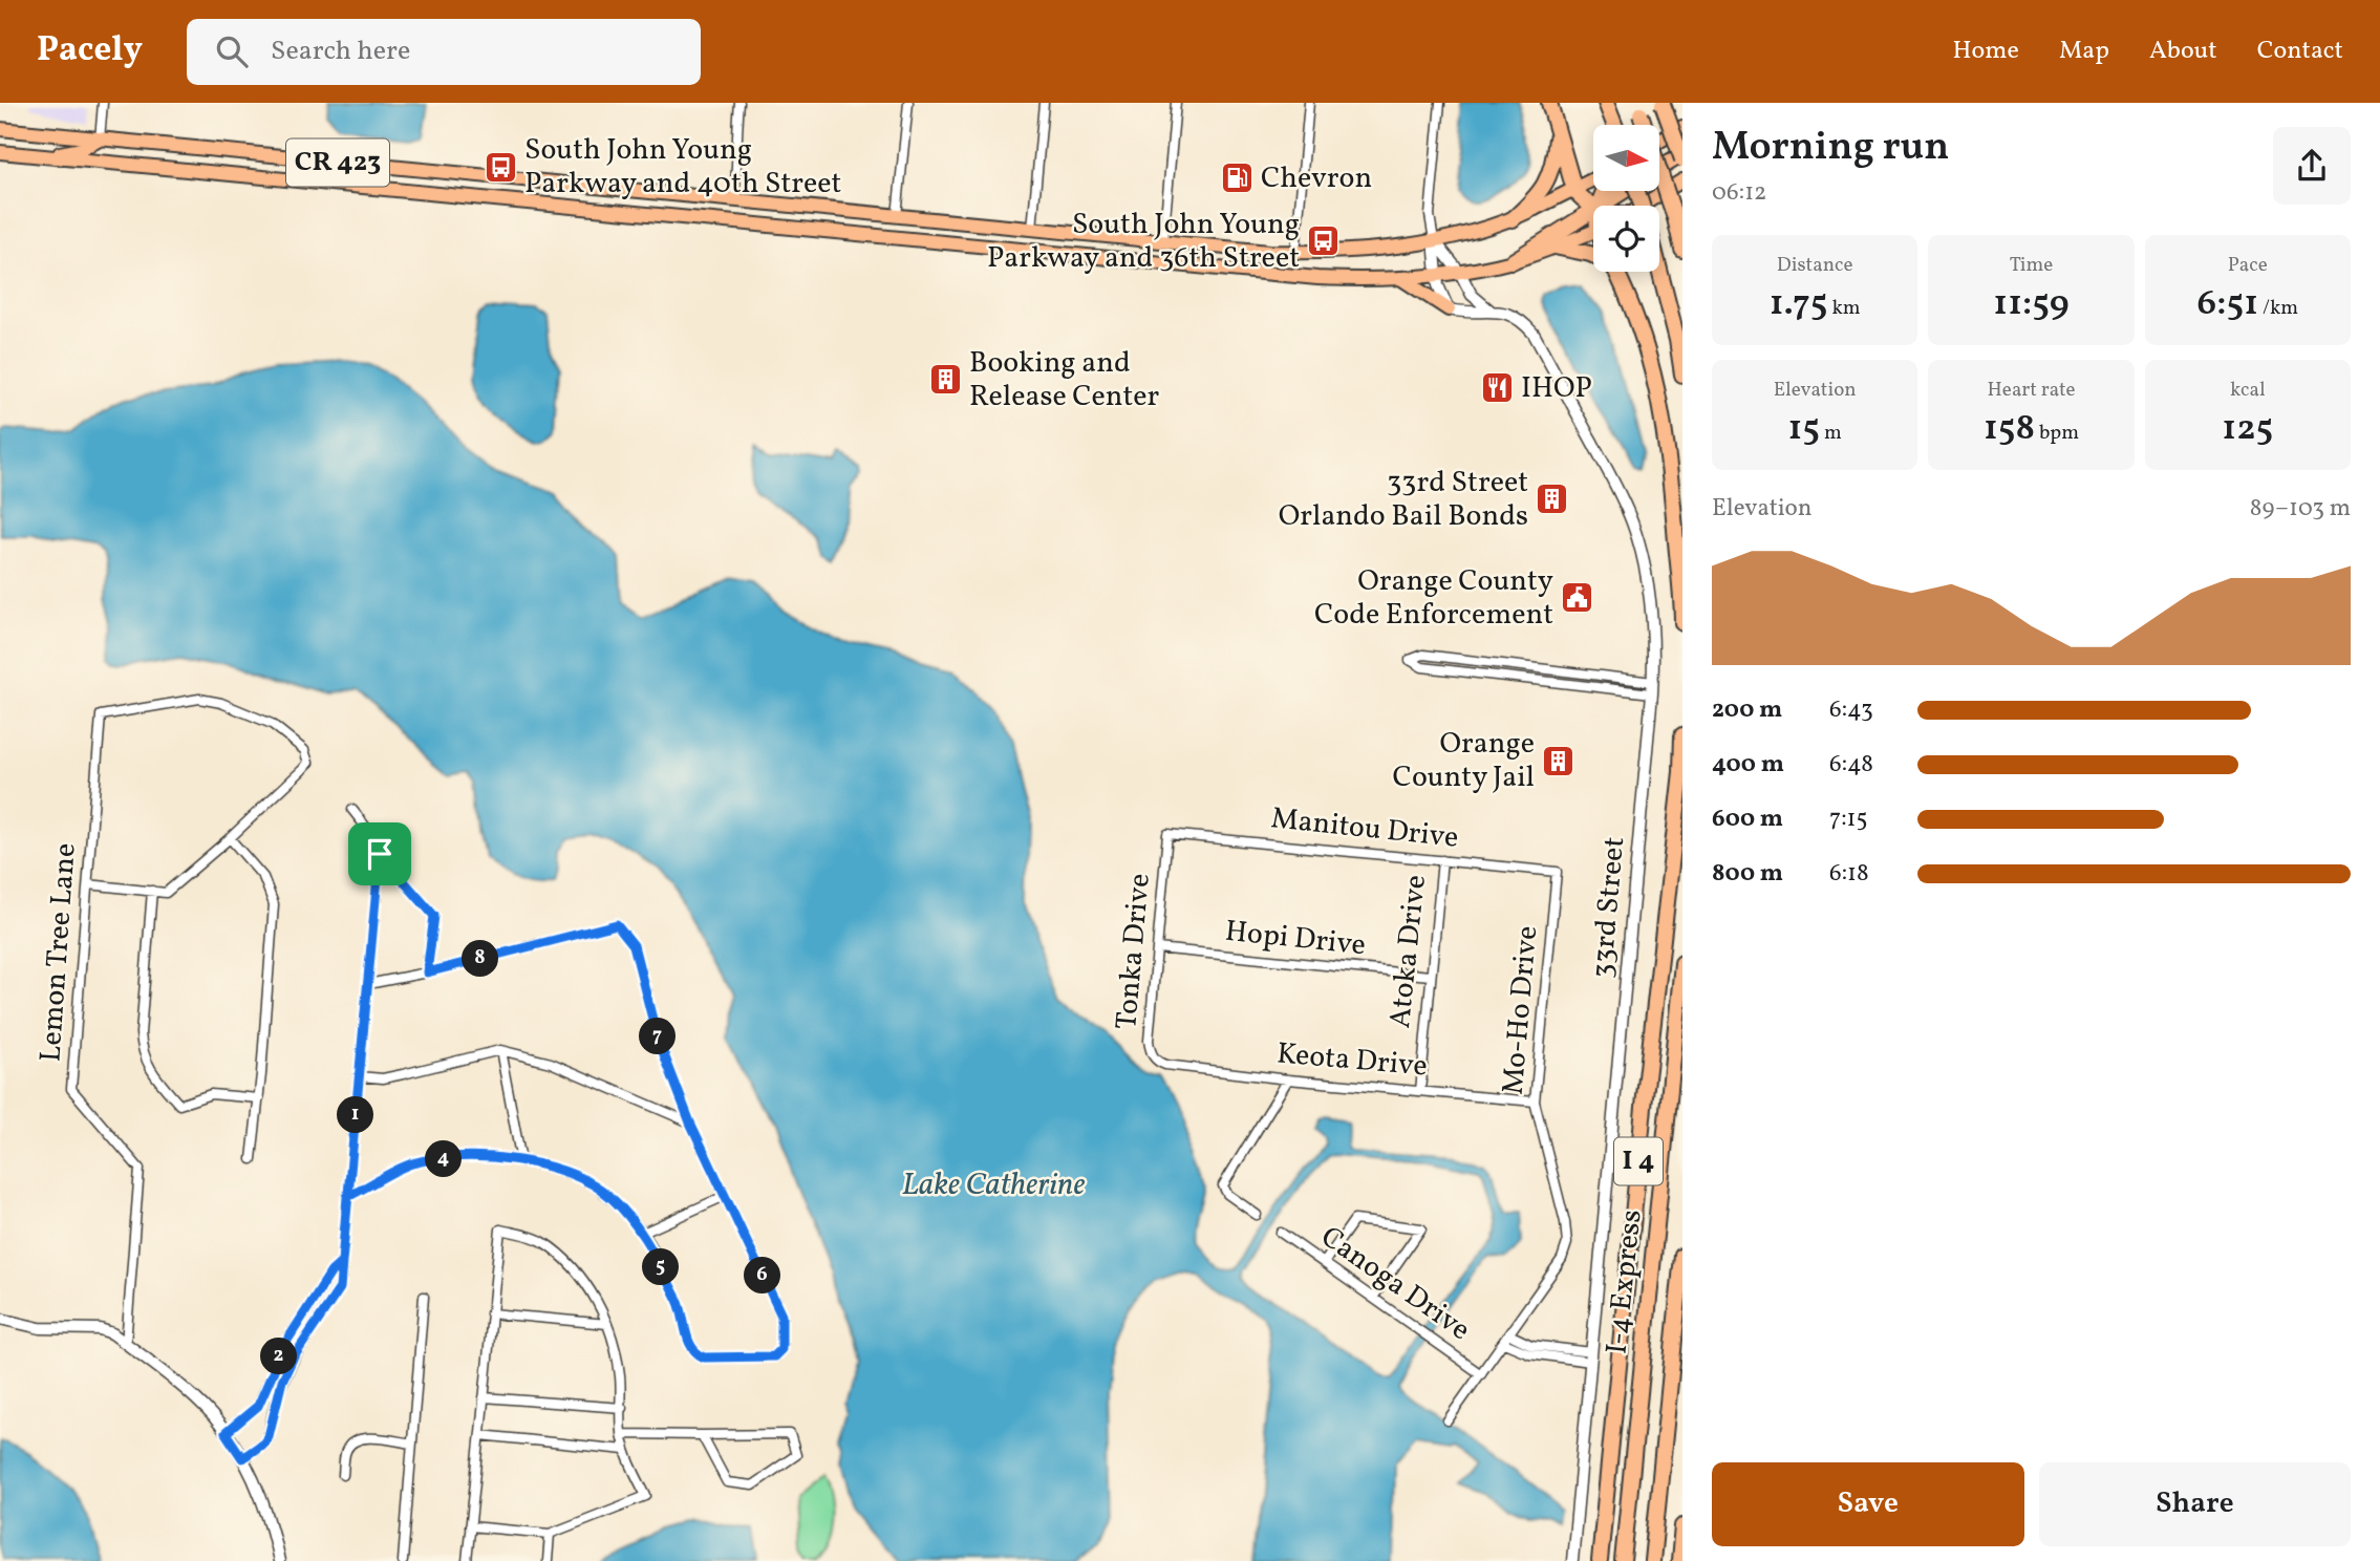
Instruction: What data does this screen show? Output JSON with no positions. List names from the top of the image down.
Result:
{
  "streets": {
    "highway": ["I 4", "I-4 Express"],
    "main road": ["CR 423"],
    "street": [
      "Manitou Drive",
      "33rd Street",
      "Hopi Drive",
      "Tonka Drive",
      "Atoka Drive",
      "Lemon Tree Lane",
      "Mo-Ho Drive",
      "Keota Drive",
      "Canoga Drive"
    ]
  },
  "crossings": [
    ["CR 423", "33rd Street"],
    ["Manitou Drive", "Tonka Drive"],
    ["Manitou Drive", "Atoka Drive"],
    ["Manitou Drive", "Mo-Ho Drive"],
    ["Hopi Drive", "Tonka Drive"],
    ["Hopi Drive", "Atoka Drive"],
    ["Tonka Drive", "Keota Drive"],
    ["Atoka Drive", "Keota Drive"],
    ["Mo-Ho Drive", "Keota Drive"],
    ["Mo-Ho Drive", "Canoga Drive"]
  ],
  "water": ["Lake Catherine"],
  "places": {
    "bus stop": ["South John Young Parkway and 40th Street", "South John Young Parkway and 36th Street"],
    "fuel station": ["Chevron"],
    "building": ["Booking and Release Center", "33rd Street Orlando Bail Bonds", "Orange County Jail"],
    "restaurant": ["IHOP"],
    "public building": ["Orange County Code Enforcement"]
  },
  "north": "right",
  "page": {
    "header": "Pacely",
    "search": "Search here",
    "nav": [
      "Home",
      "Map",
      "About",
      "Contact"
    ],
    "heading": ["Morning run", "06:12"],
    "stats": [
      ["Distance", "1.75 km"],
      ["Time", "11:59"],
      ["Pace", "6:51 /km"],
      ["Elevation", "15 m"],
      ["Heart rate", "158 bpm"],
      ["kcal", "125"]
    ],
    "chart": ["Elevation", "89–103 m"],
    "list": [
      {
        "name": "200 m",
        "note": "6:43"
      },
      {
        "name": "400 m",
        "note": "6:48"
      },
      {
        "name": "600 m",
        "note": "7:15"
      },
      {
        "name": "800 m",
        "note": "6:18"
      }
    ],
    "pins": [
      "8",
      "7",
      "1",
      "4",
      "5",
      "6",
      "2"
    ],
    "buttons": ["Save", "Share"]
  }
}
